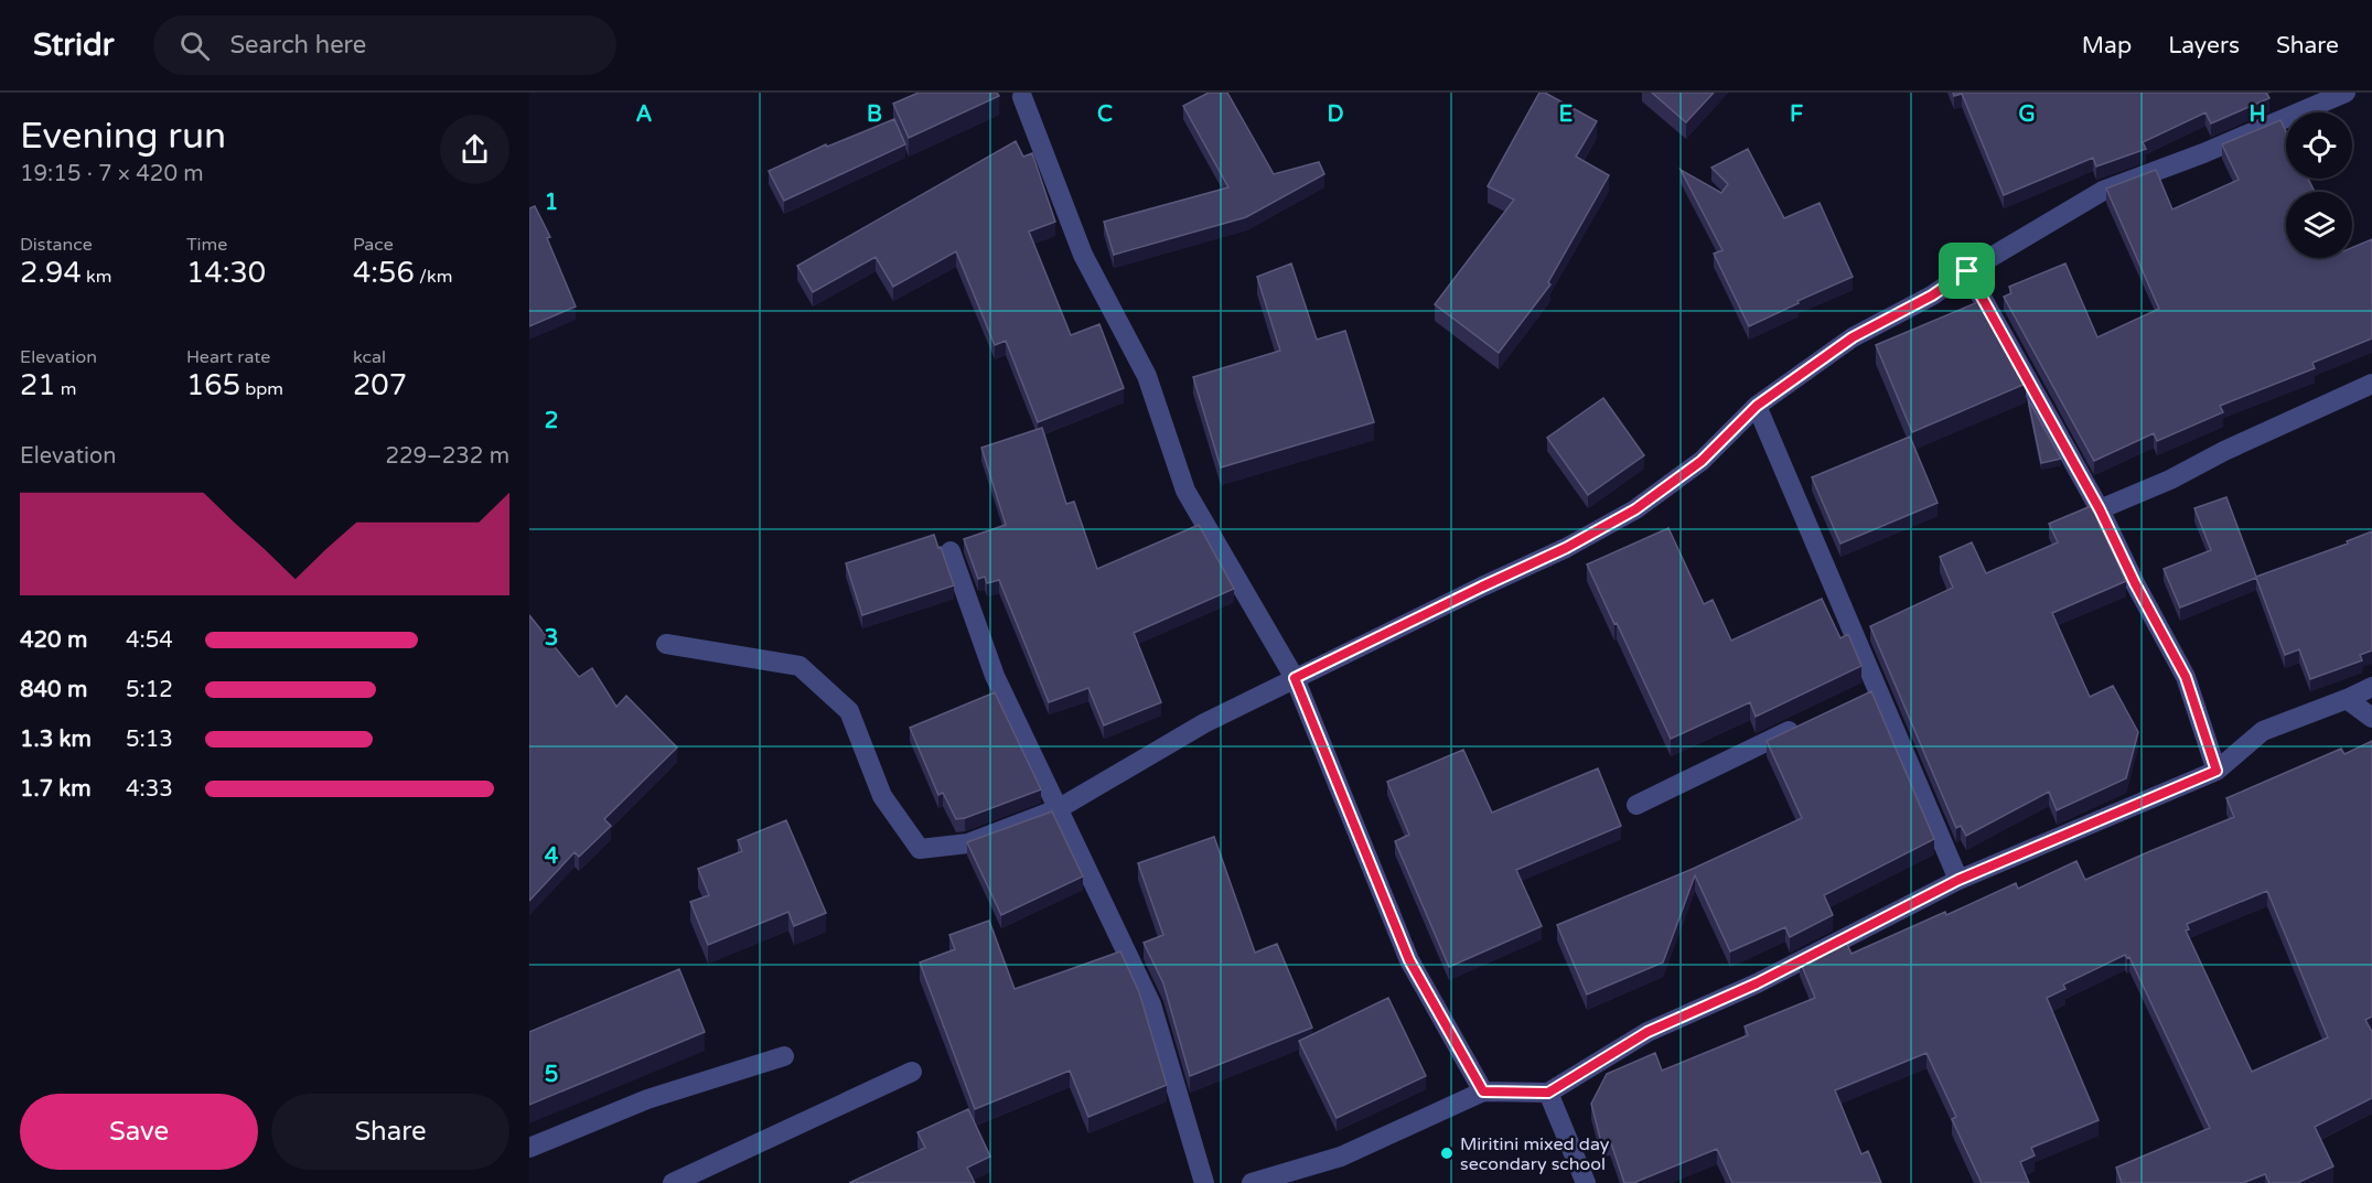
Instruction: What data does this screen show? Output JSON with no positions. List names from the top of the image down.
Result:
{
  "places": ["Miritini mixed day secondary school"],
  "page": {
    "header": "Stridr",
    "search": "Search here",
    "nav": ["Map", "Layers", "Share"],
    "heading": ["Evening run", "19:15 · 7 × 420 m"],
    "stats": [
      ["Distance", "2.94 km"],
      ["Time", "14:30"],
      ["Pace", "4:56 /km"],
      ["Elevation", "21 m"],
      ["Heart rate", "165 bpm"],
      ["kcal", "207"]
    ],
    "chart": ["Elevation", "229–232 m"],
    "list": [
      {
        "name": "420 m",
        "note": "4:54"
      },
      {
        "name": "840 m",
        "note": "5:12"
      },
      {
        "name": "1.3 km",
        "note": "5:13"
      },
      {
        "name": "1.7 km",
        "note": "4:33"
      }
    ],
    "buttons": ["Save", "Share"]
  },
  "grid": {
    "columns": [
      "A",
      "B",
      "C",
      "D",
      "E",
      "F",
      "G",
      "H"
    ],
    "rows": [
      "1",
      "2",
      "3",
      "4",
      "5"
    ]
  }
}
